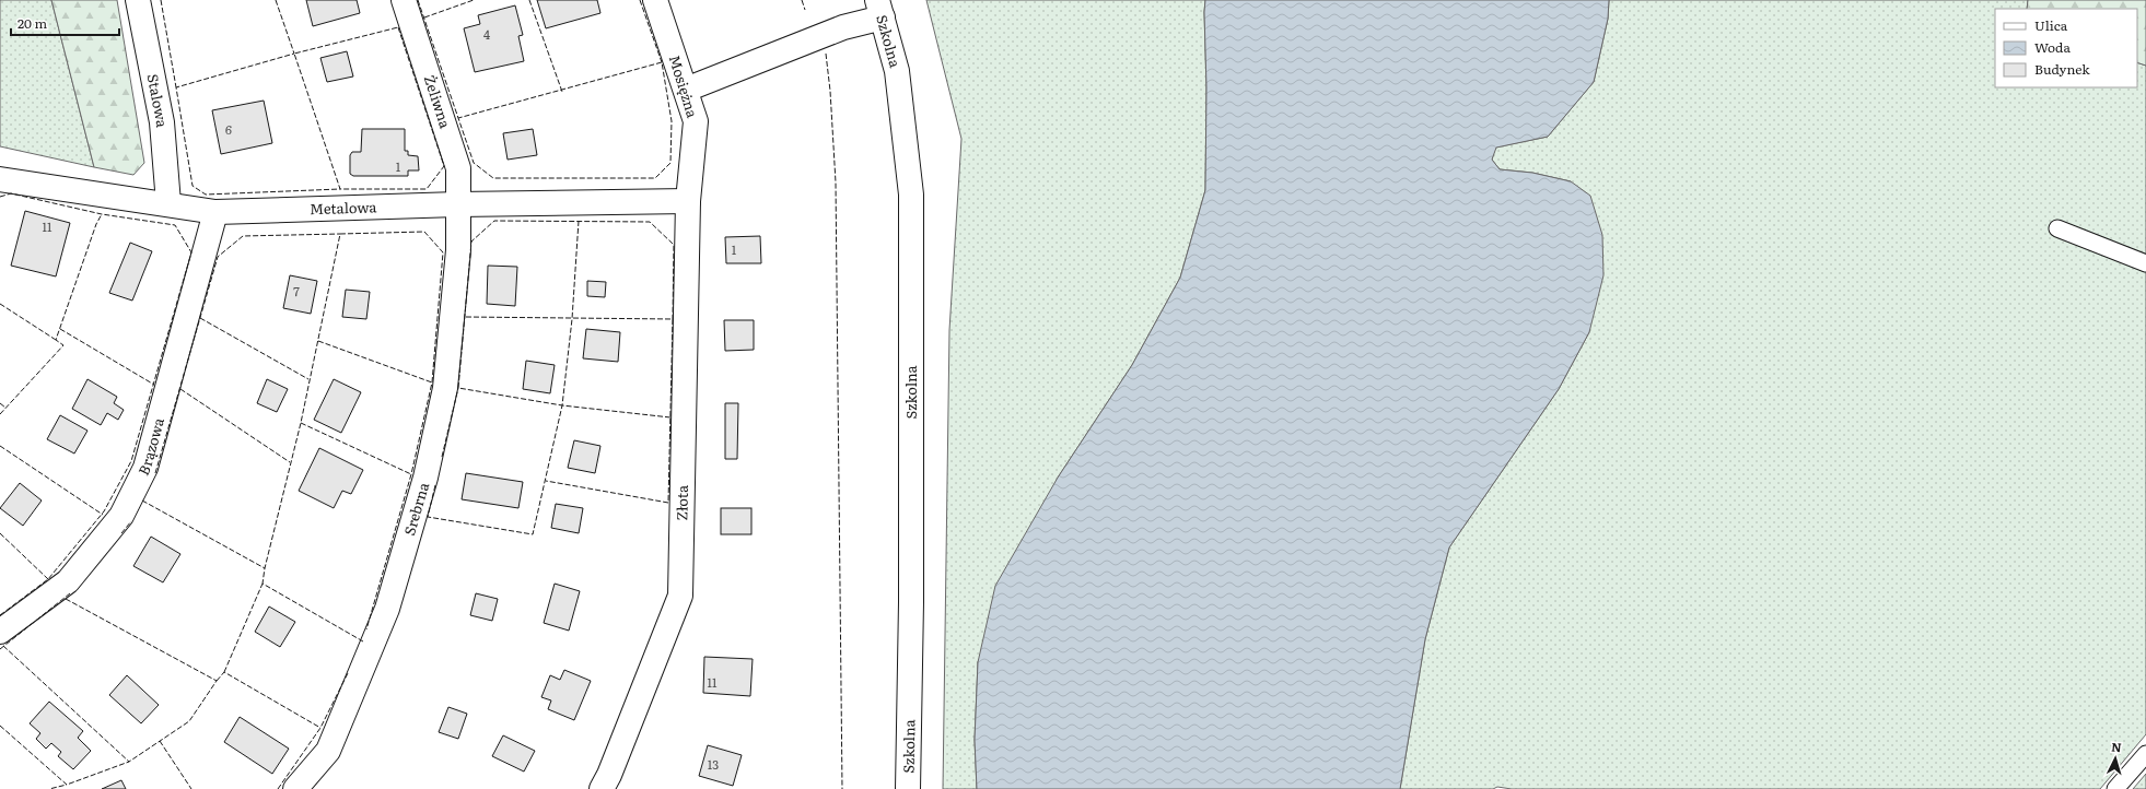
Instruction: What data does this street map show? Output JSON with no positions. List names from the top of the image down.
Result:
{
  "streets": {
    "street": [
      "Szkolna",
      "Mosiężna",
      "Stalowa",
      "Żeliwna",
      "Metalowa",
      "Brązowa",
      "Złota",
      "Srebrna"
    ]
  },
  "crossings": [
    ["Mosiężna", "Metalowa"],
    ["Mosiężna", "Złota"],
    ["Stalowa", "Metalowa"],
    ["Żeliwna", "Metalowa"],
    ["Żeliwna", "Srebrna"],
    ["Metalowa", "Brązowa"],
    ["Metalowa", "Złota"],
    ["Metalowa", "Srebrna"]
  ],
  "house_numbers": [
    "4",
    "6",
    "1",
    "11",
    "1",
    "7",
    "11",
    "13"
  ],
  "legend": ["Ulica", "Woda", "Budynek"],
  "scale_bar": "20 m",
  "north": "top"
}
